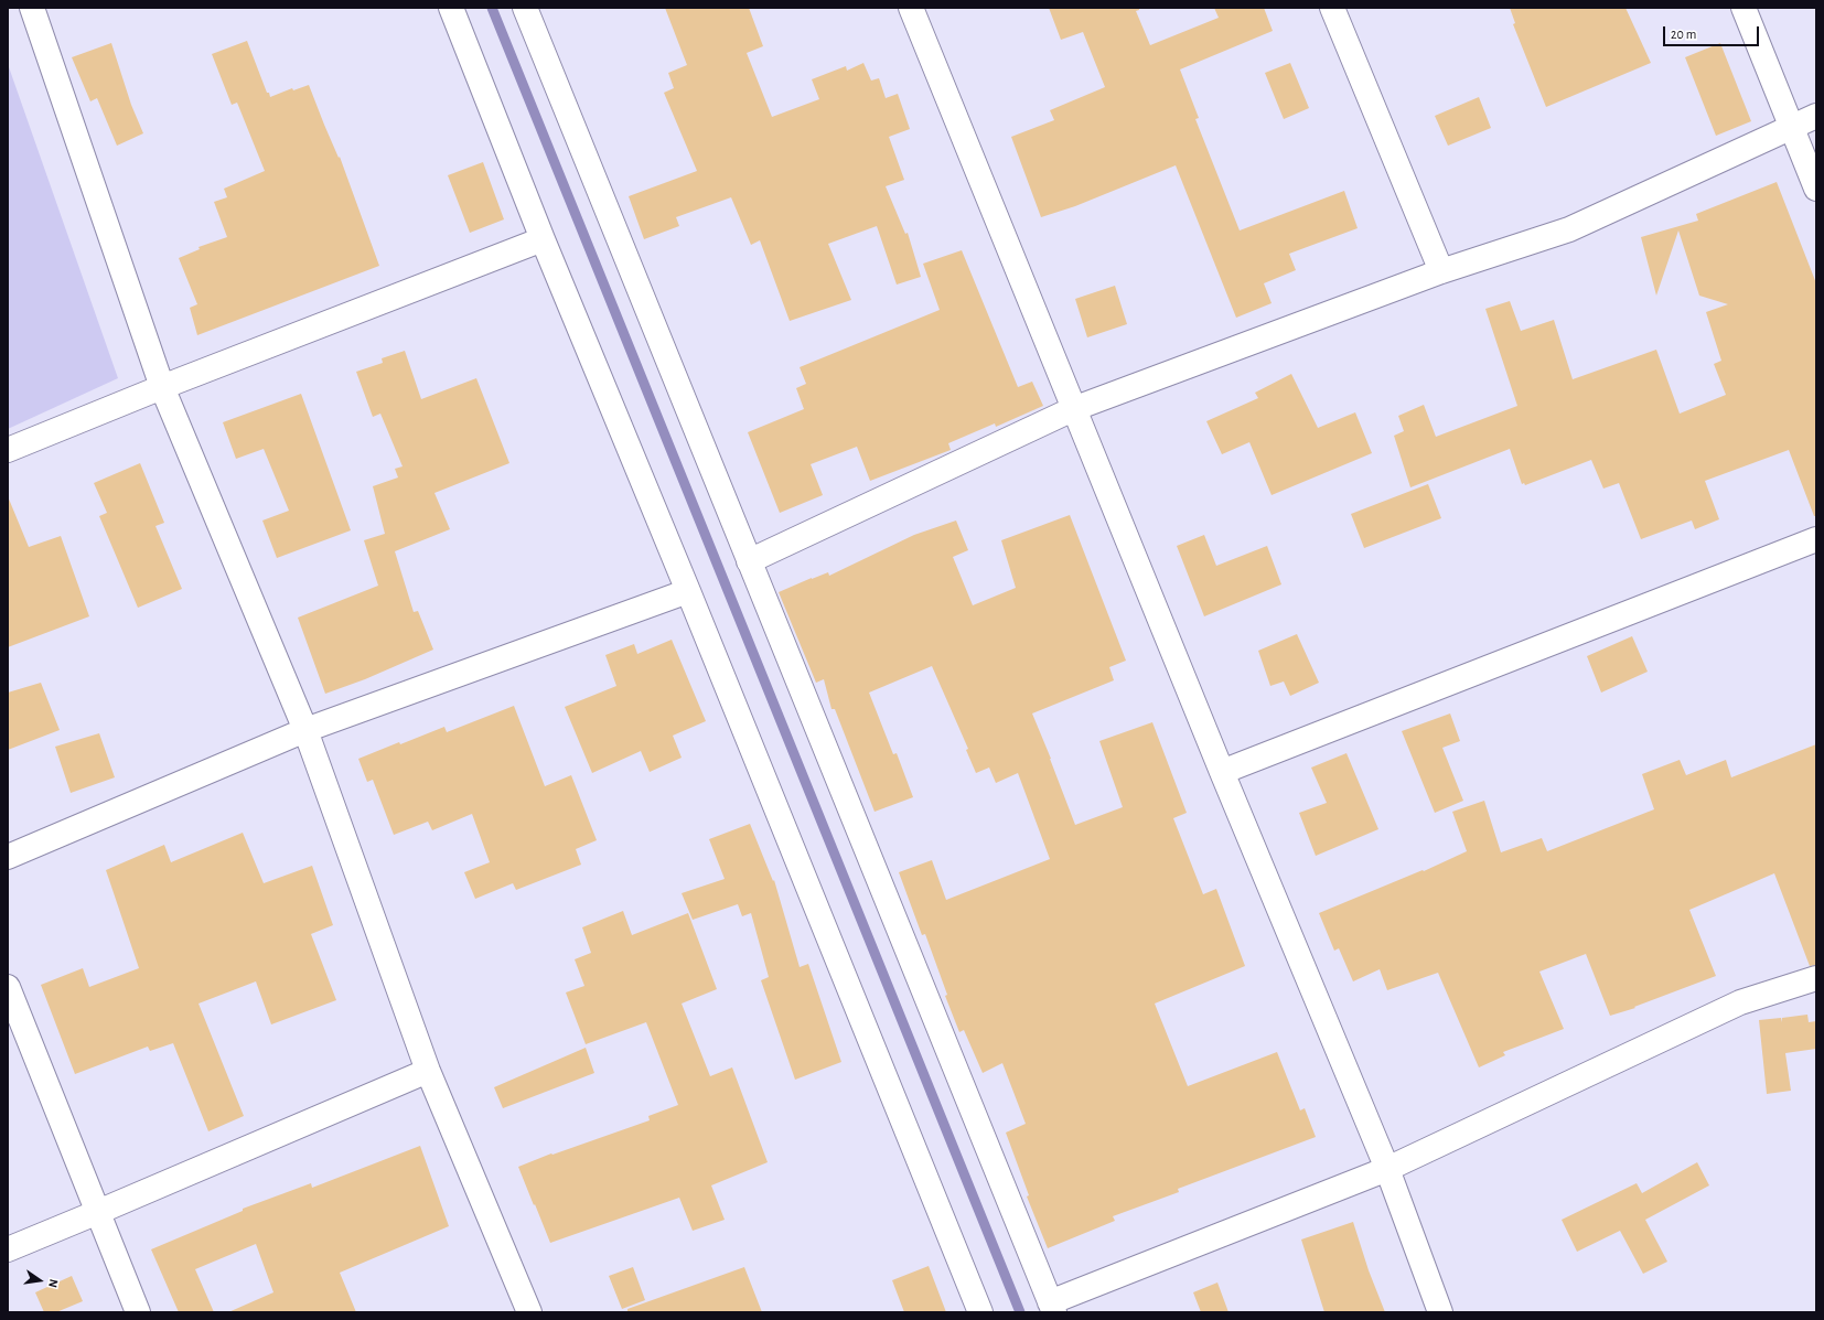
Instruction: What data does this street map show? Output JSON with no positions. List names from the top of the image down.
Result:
{
  "scale_bar": "20 m",
  "north": "right"
}
